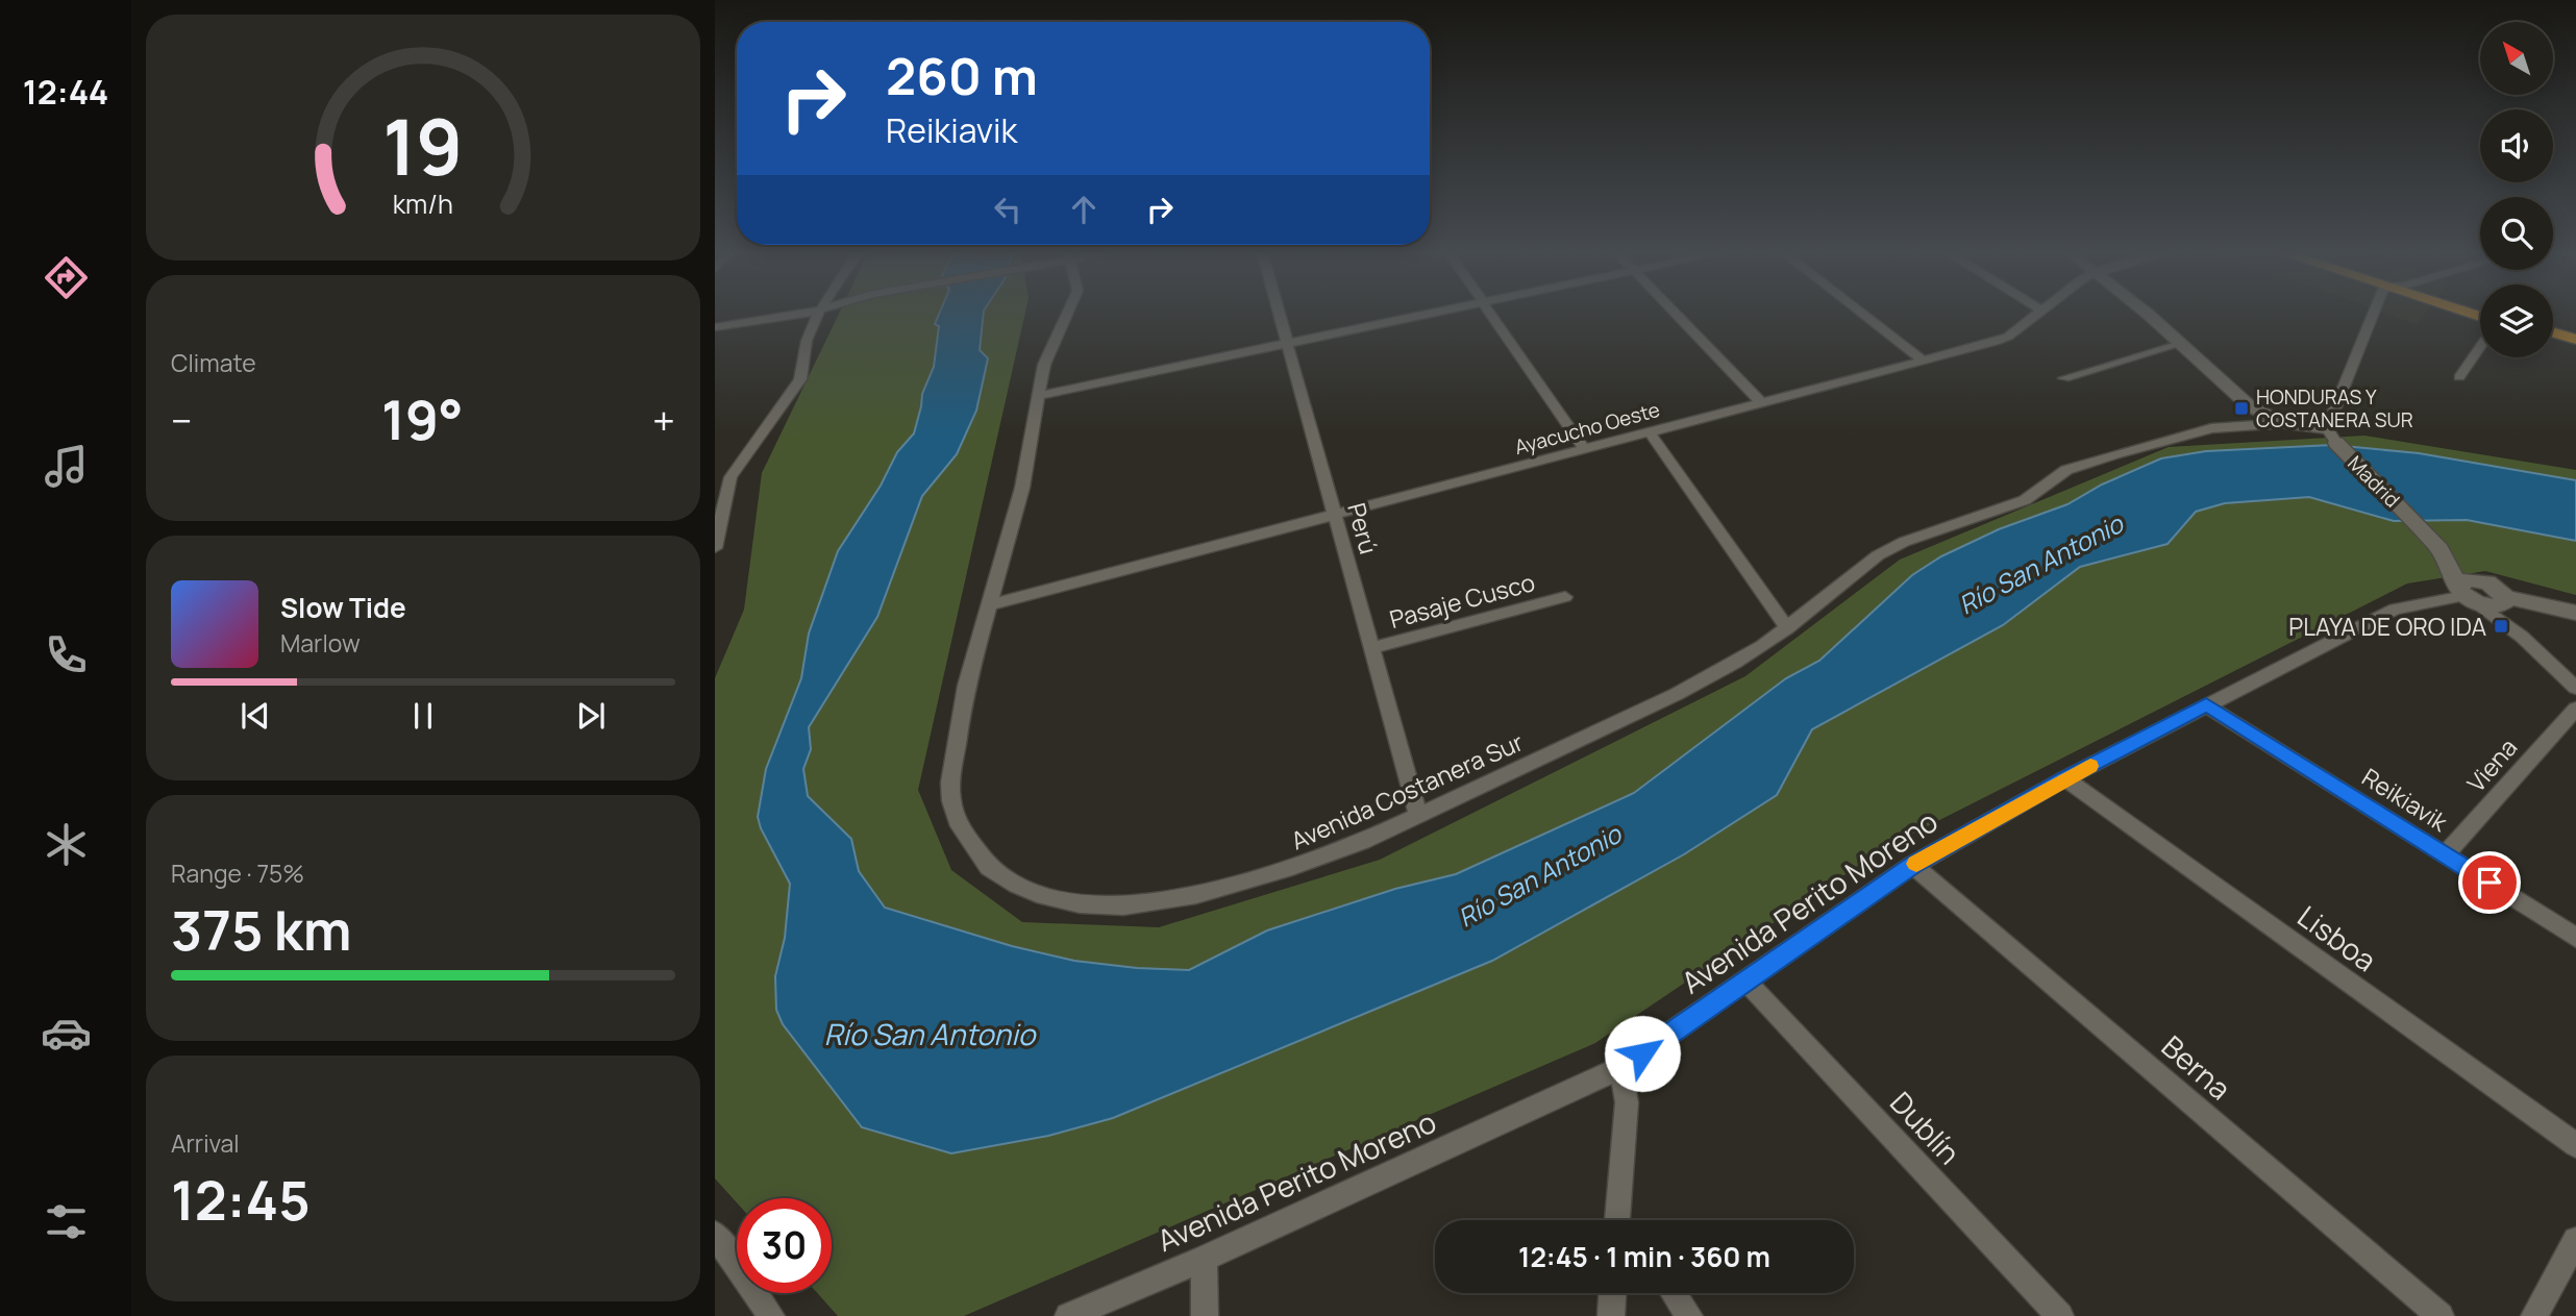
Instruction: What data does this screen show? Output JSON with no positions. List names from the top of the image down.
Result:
{
  "streets": {
    "main road": ["Madrid"],
    "street": [
      "Ayacucho Oeste",
      "Perú",
      "Pasaje Cusco",
      "Viena",
      "Avenida Costanera Sur",
      "Reikiavik",
      "Avenida Perito Moreno",
      "Lisboa",
      "Berna",
      "Dublín"
    ]
  },
  "crossings": [
    ["Ayacucho Oeste", "Perú"],
    ["Ayacucho Oeste", "Avenida Costanera Sur"],
    ["Madrid", "Avenida Perito Moreno"],
    ["Perú", "Pasaje Cusco"],
    ["Perú", "Avenida Costanera Sur"],
    ["Viena", "Reikiavik"],
    ["Reikiavik", "Avenida Perito Moreno"],
    ["Avenida Perito Moreno", "Lisboa"],
    ["Avenida Perito Moreno", "Berna"],
    ["Avenida Perito Moreno", "Dublín"]
  ],
  "water": ["Río San Antonio"],
  "places": {
    "transit": ["HONDURAS Y COSTANERA SUR", "PLAYA DE ORO IDA"]
  },
  "north": "top left",
  "page": {
    "tabs": "12:44",
    "turn": ["260 m", "Reikiavik"],
    "tile": [
      "Climate",
      ["Range · 75%", "375 km"],
      ["Arrival", "12:45"]
    ],
    "heat": ["−", "19°", "+"],
    "song": ["Slow Tide", "Marlow"],
    "limit": "30",
    "trip": "12:45 · 1 min · 360 m",
    "gauge": ["19", "km/h"]
  }
}
